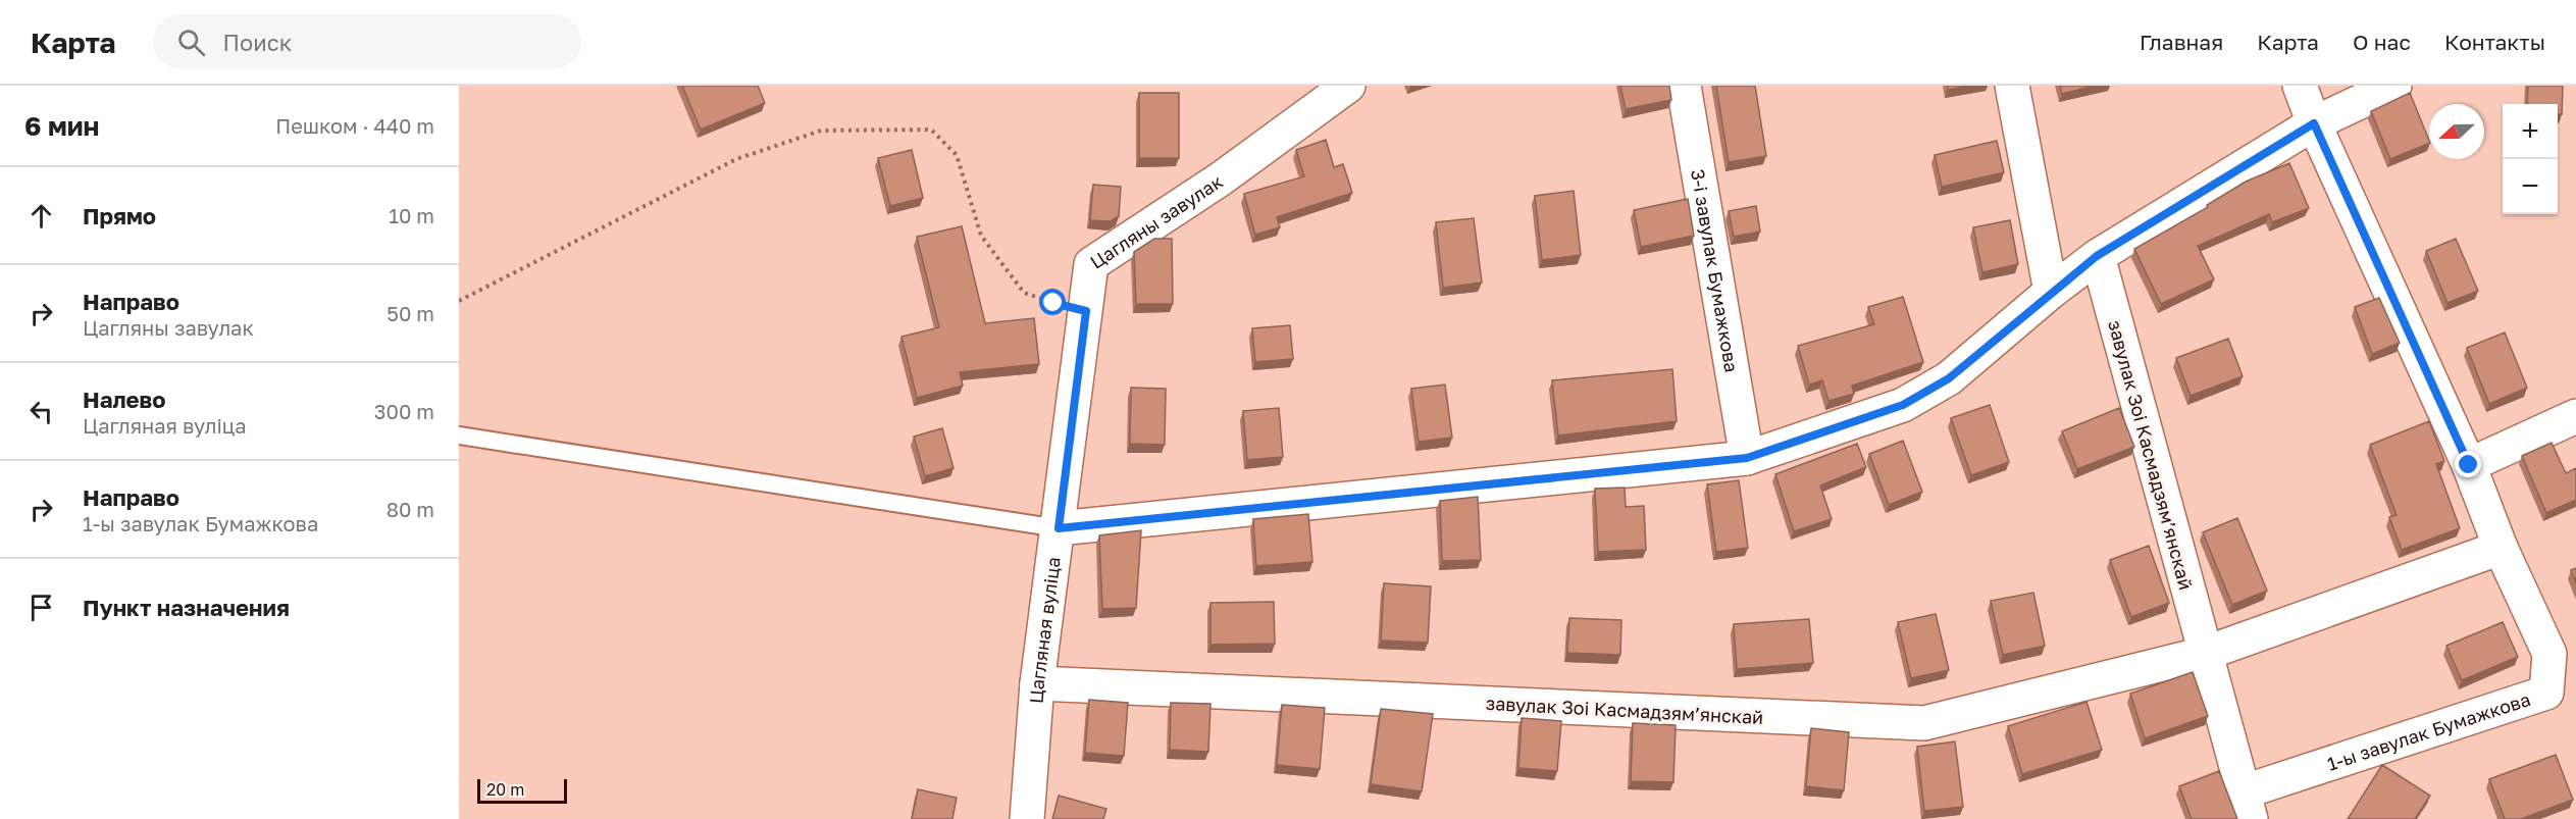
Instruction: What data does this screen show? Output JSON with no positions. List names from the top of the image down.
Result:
{
  "streets": {
    "street": [
      "Цагляны завулак",
      "3-і завулак Бумажкова",
      "завулак Зоі Касмадзямʼянскай",
      "Цагляная вуліца",
      "1-ы завулак Бумажкова"
    ]
  },
  "crossings": [
    ["Цагляны завулак", "Цагляная вуліца"],
    ["завулак Зоі Касмадзямʼянскай", "Цагляная вуліца"],
    ["завулак Зоі Касмадзямʼянскай", "1-ы завулак Бумажкова"]
  ],
  "scale_bar": "20 m",
  "north": "left",
  "page": {
    "header": "Карта",
    "search": "Поиск",
    "nav": [
      "Главная",
      "Карта",
      "О нас",
      "Контакты"
    ],
    "heading": ["6 мин", "Пешком · 440 m"],
    "map_buttons": ["+", "−"],
    "list": [
      ["Прямо", "10 m"],
      ["Направо", "Цагляны завулак", "50 m"],
      ["Налево", "Цагляная вуліца", "300 m"],
      ["Направо", "1-ы завулак Бумажкова", "80 m"],
      "Пункт назначения"
    ],
    "scale": "20 m"
  }
}
